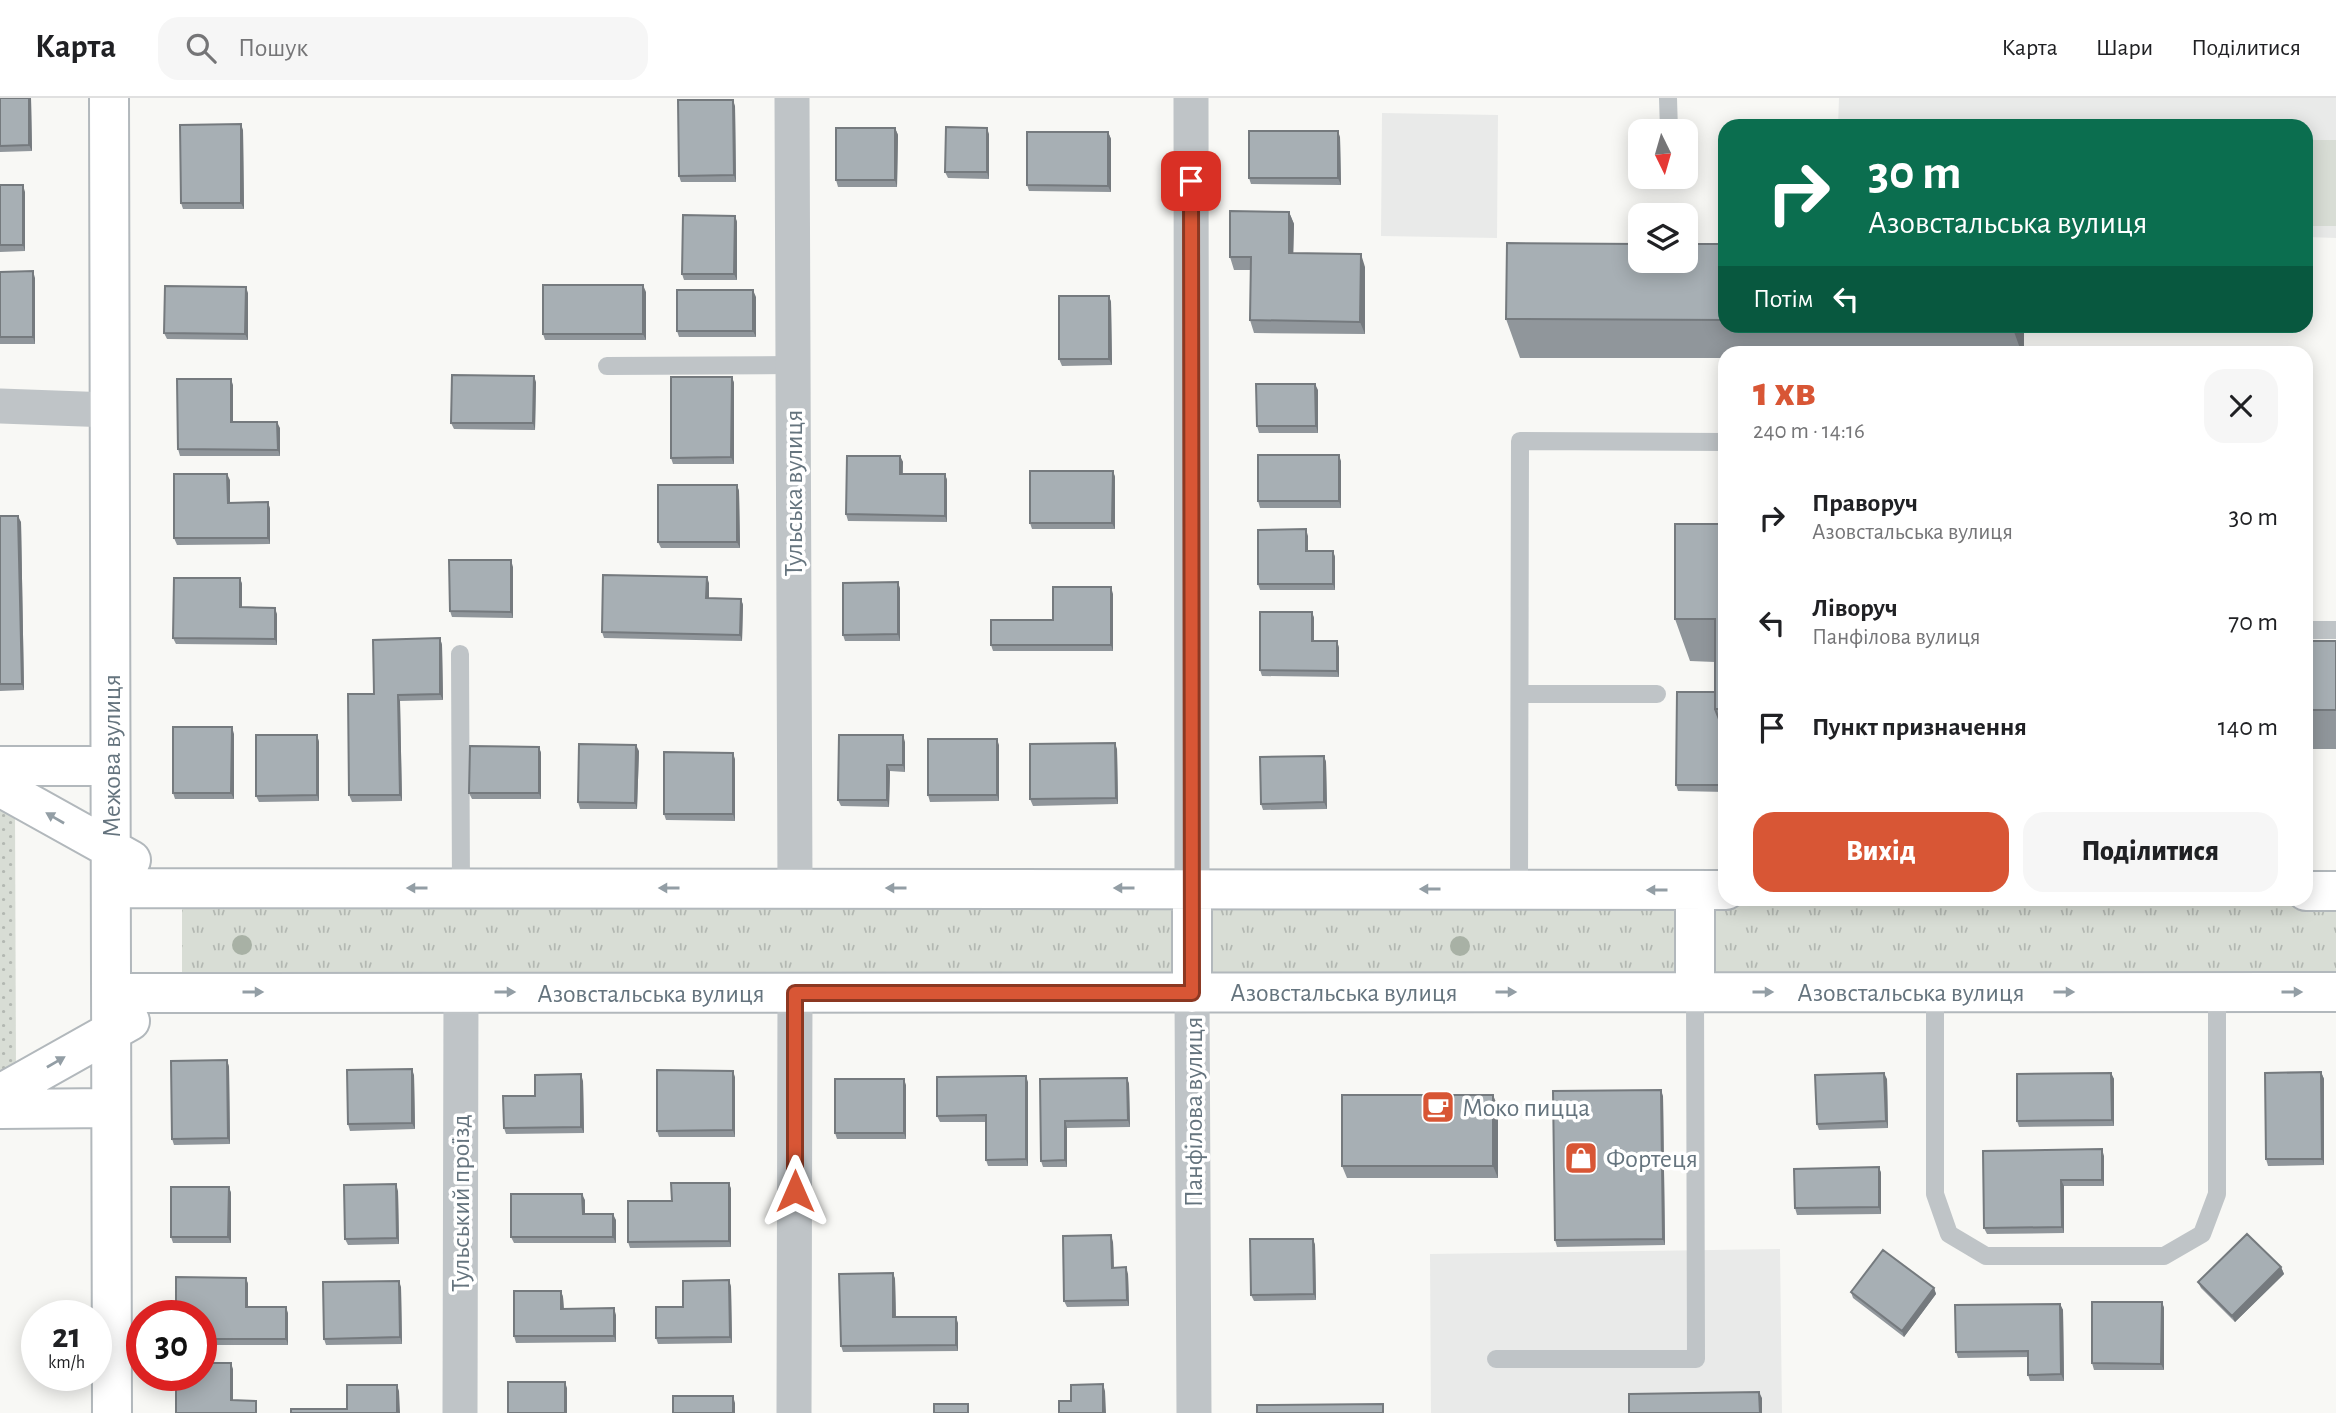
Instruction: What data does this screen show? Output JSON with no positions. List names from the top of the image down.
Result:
{
  "streets": {
    "street": [
      "Тульська вулиця",
      "Межова вулиця",
      "Азовстальська вулиця",
      "Панфілова вулиця",
      "Тульський проїзд"
    ]
  },
  "crossings": [
    ["Межова вулиця", "Азовстальська вулиця"],
    ["Азовстальська вулиця", "Панфілова вулиця"],
    ["Азовстальська вулиця", "Тульський проїзд"]
  ],
  "places": {
    "cafe": ["Моко пицца"],
    "shop": ["Фортеця"]
  },
  "north": "bottom",
  "page": {
    "header": "Карта",
    "search": "Пошук",
    "nav": ["Карта", "Шари", "Поділитися"],
    "turn": ["30 m", "Азовстальська вулиця"],
    "then": "Потім",
    "heading": ["1 хв", "240 m · 14:16"],
    "list": [
      {
        "name": "Праворуч",
        "note": "Азовстальська вулиця",
        "value": "30 m"
      },
      {
        "name": "Ліворуч",
        "note": "Панфілова вулиця",
        "value": "70 m"
      },
      {
        "name": "Пункт призначення",
        "value": "140 m"
      }
    ],
    "buttons": ["Вихід", "Поділитися"],
    "speed": "21 km/h",
    "limit": "30"
  }
}
